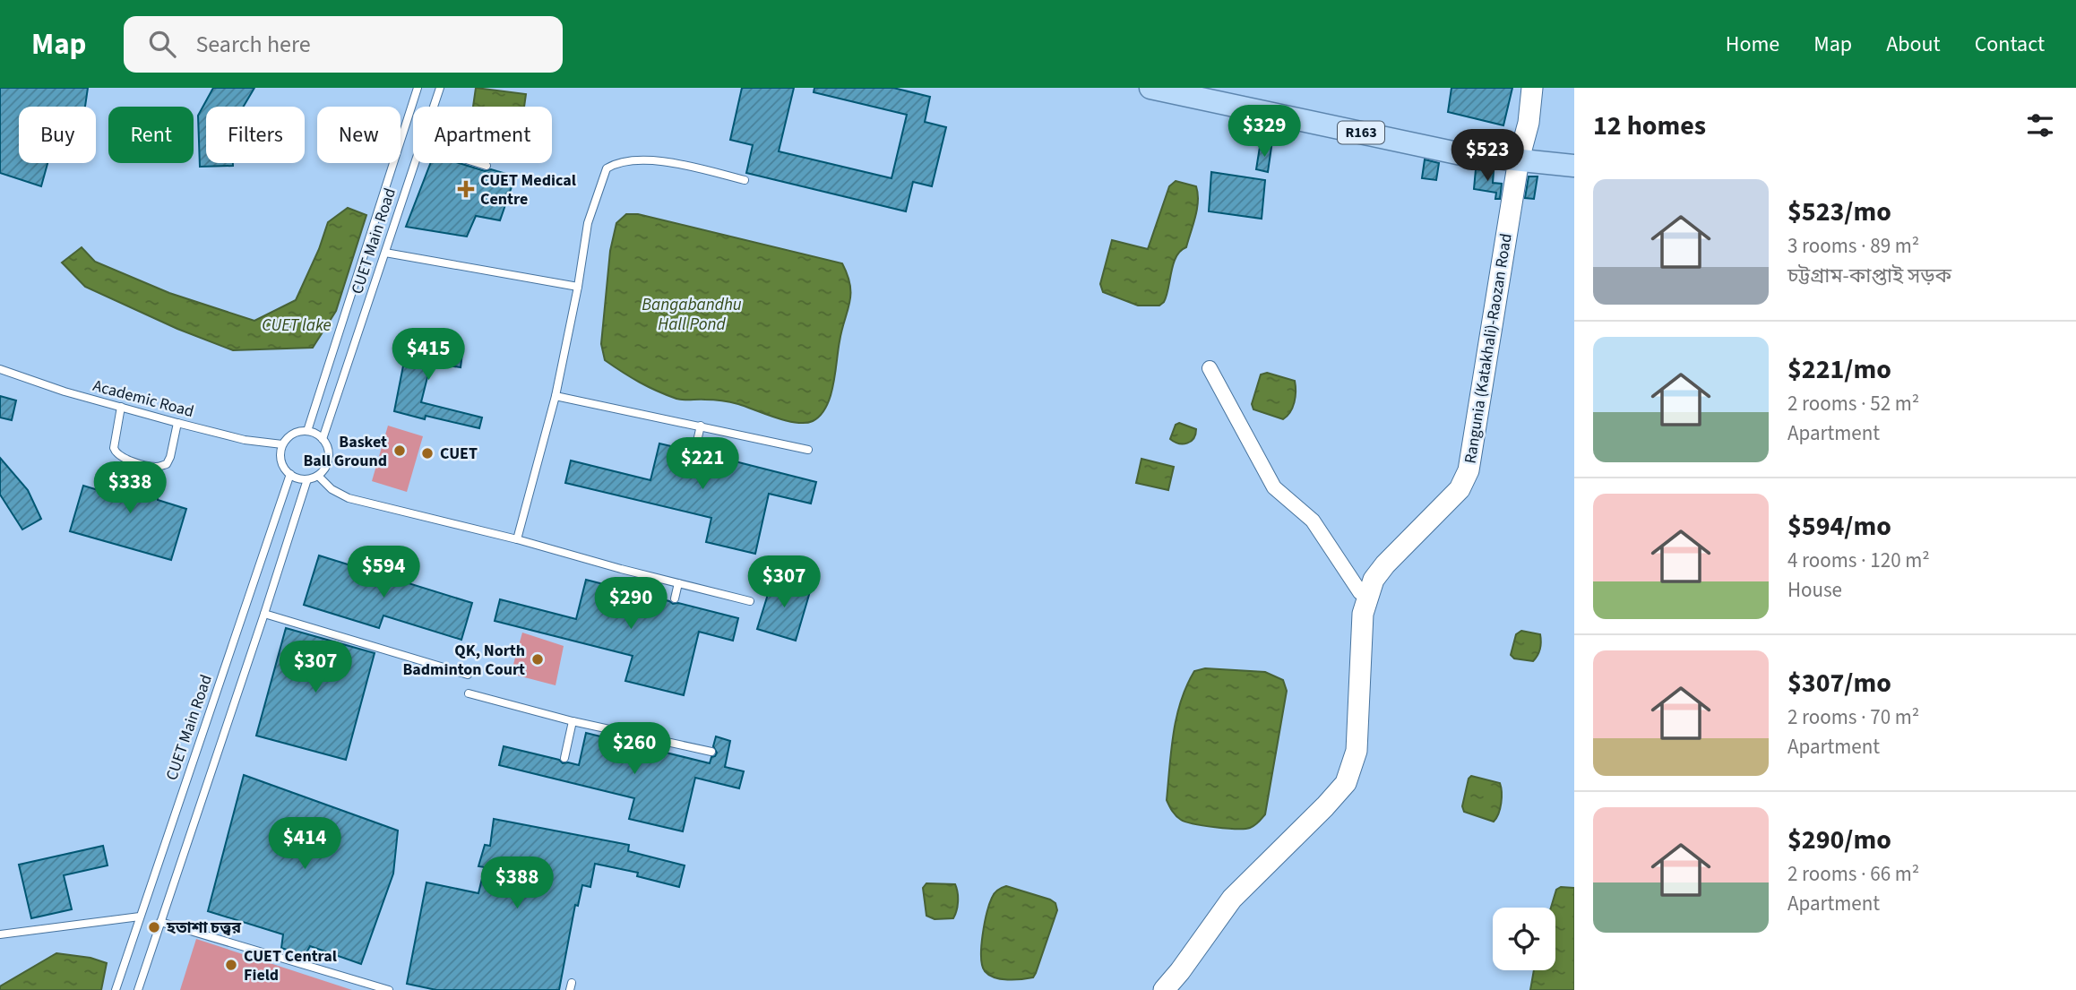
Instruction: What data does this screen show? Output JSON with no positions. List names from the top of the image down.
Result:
{
  "streets": {
    "main road": ["R163", "Rangunia (Katakhali)-Raozan Road"],
    "lane": ["CUET Main Road", "Academic Road"]
  },
  "crossings": [
    ["R163", "Rangunia (Katakhali)-Raozan Road"],
    ["CUET Main Road", "Academic Road"]
  ],
  "water": ["Bangabandhu Hall Pond", "CUET lake"],
  "places": {
    "health": ["CUET Medical Centre"],
    "other": [
      "Basket Ball Ground",
      "CUET",
      "QK, North Badminton Court",
      "হতাশা চত্ত্বর",
      "CUET Central Field"
    ]
  },
  "page": {
    "header": "Map",
    "search": "Search here",
    "nav": [
      "Home",
      "Map",
      "About",
      "Contact"
    ],
    "heading": "12 homes",
    "price": [
      "$329",
      "$523",
      "$415",
      "$221",
      "$338",
      "$594",
      "$307",
      "$290",
      "$307",
      "$260",
      "$414",
      "$388"
    ],
    "chip": [
      "Buy",
      "Rent",
      "Filters",
      "New",
      "Apartment"
    ],
    "list": [
      {
        "name": "$523/mo",
        "note": "3 rooms · 89 m² · চট্টগ্রাম-কাপ্তাই সড়ক"
      },
      {
        "name": "$221/mo",
        "note": "2 rooms · 52 m² · Apartment"
      },
      {
        "name": "$594/mo",
        "note": "4 rooms · 120 m² · House"
      },
      {
        "name": "$307/mo",
        "note": "2 rooms · 70 m² · Apartment"
      },
      {
        "name": "$290/mo",
        "note": "2 rooms · 66 m² · Apartment"
      }
    ]
  }
}
